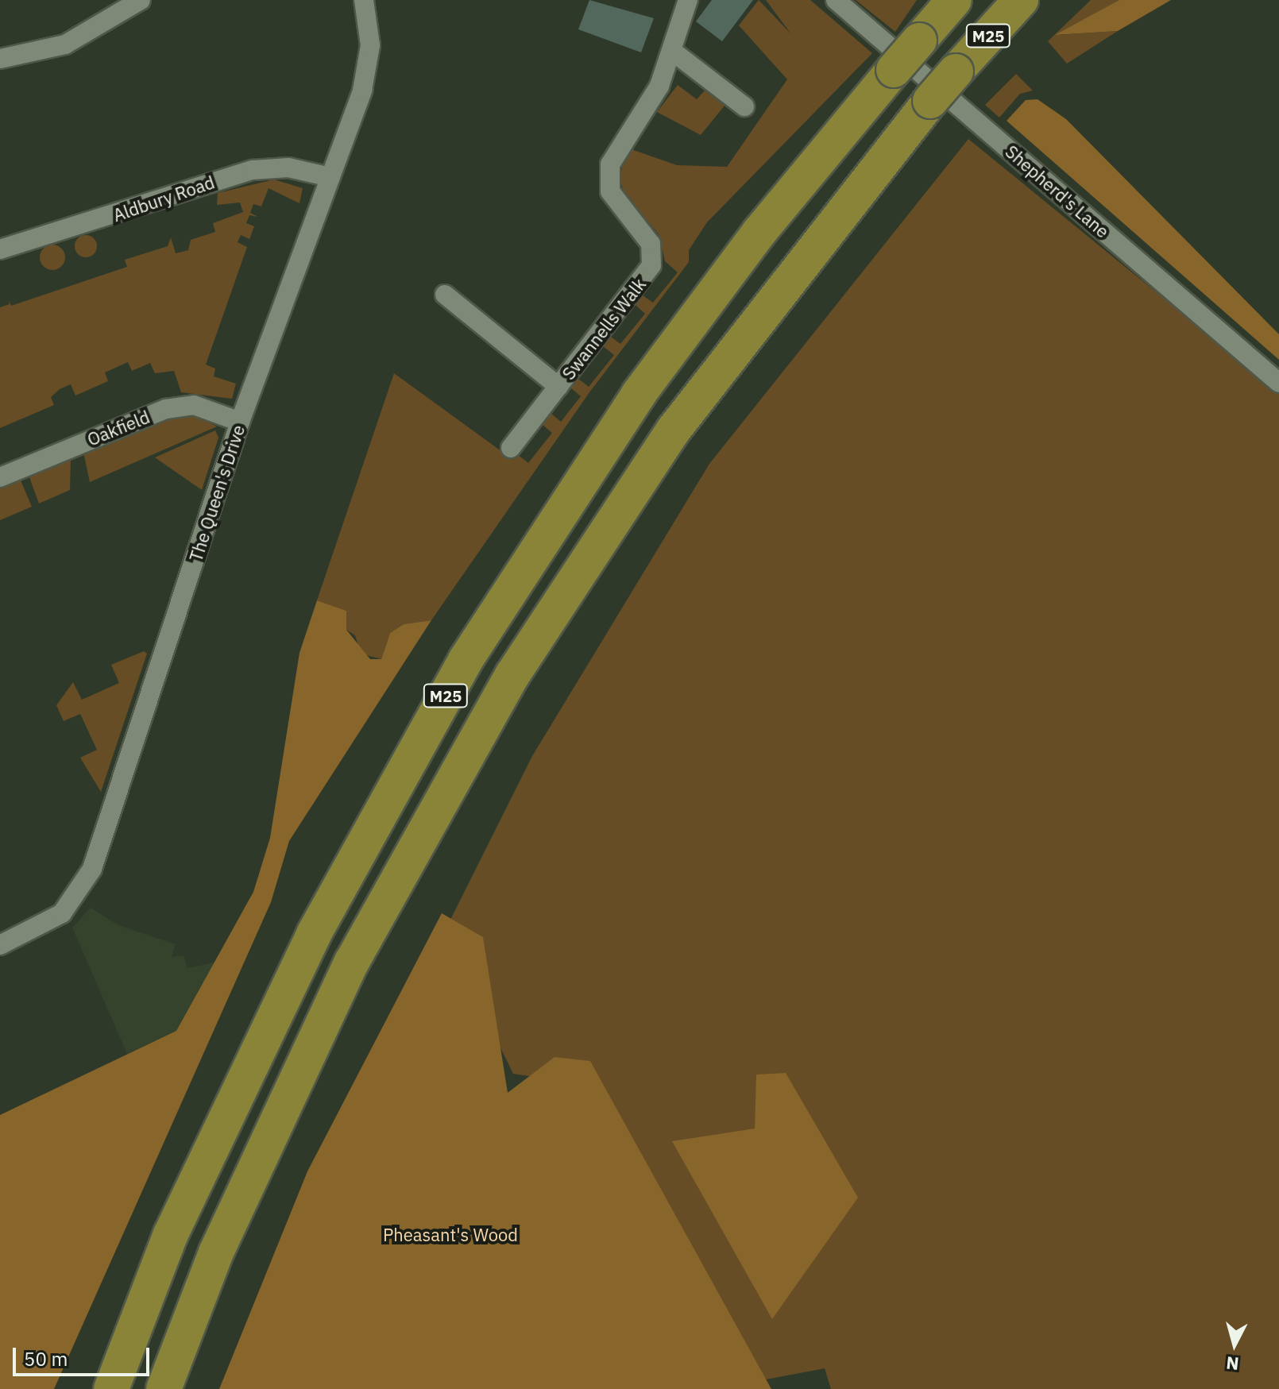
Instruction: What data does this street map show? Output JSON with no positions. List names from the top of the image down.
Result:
{
  "streets": {
    "highway": ["M25"],
    "street": [
      "Shepherd's Lane",
      "Aldbury Road",
      "Swannells Walk",
      "Oakfield",
      "The Queen's Drive"
    ]
  },
  "crossings": [
    ["Aldbury Road", "The Queen's Drive"],
    ["Oakfield", "The Queen's Drive"]
  ],
  "parks": ["Pheasant's Wood"],
  "scale_bar": "50 m",
  "north": "bottom"
}
